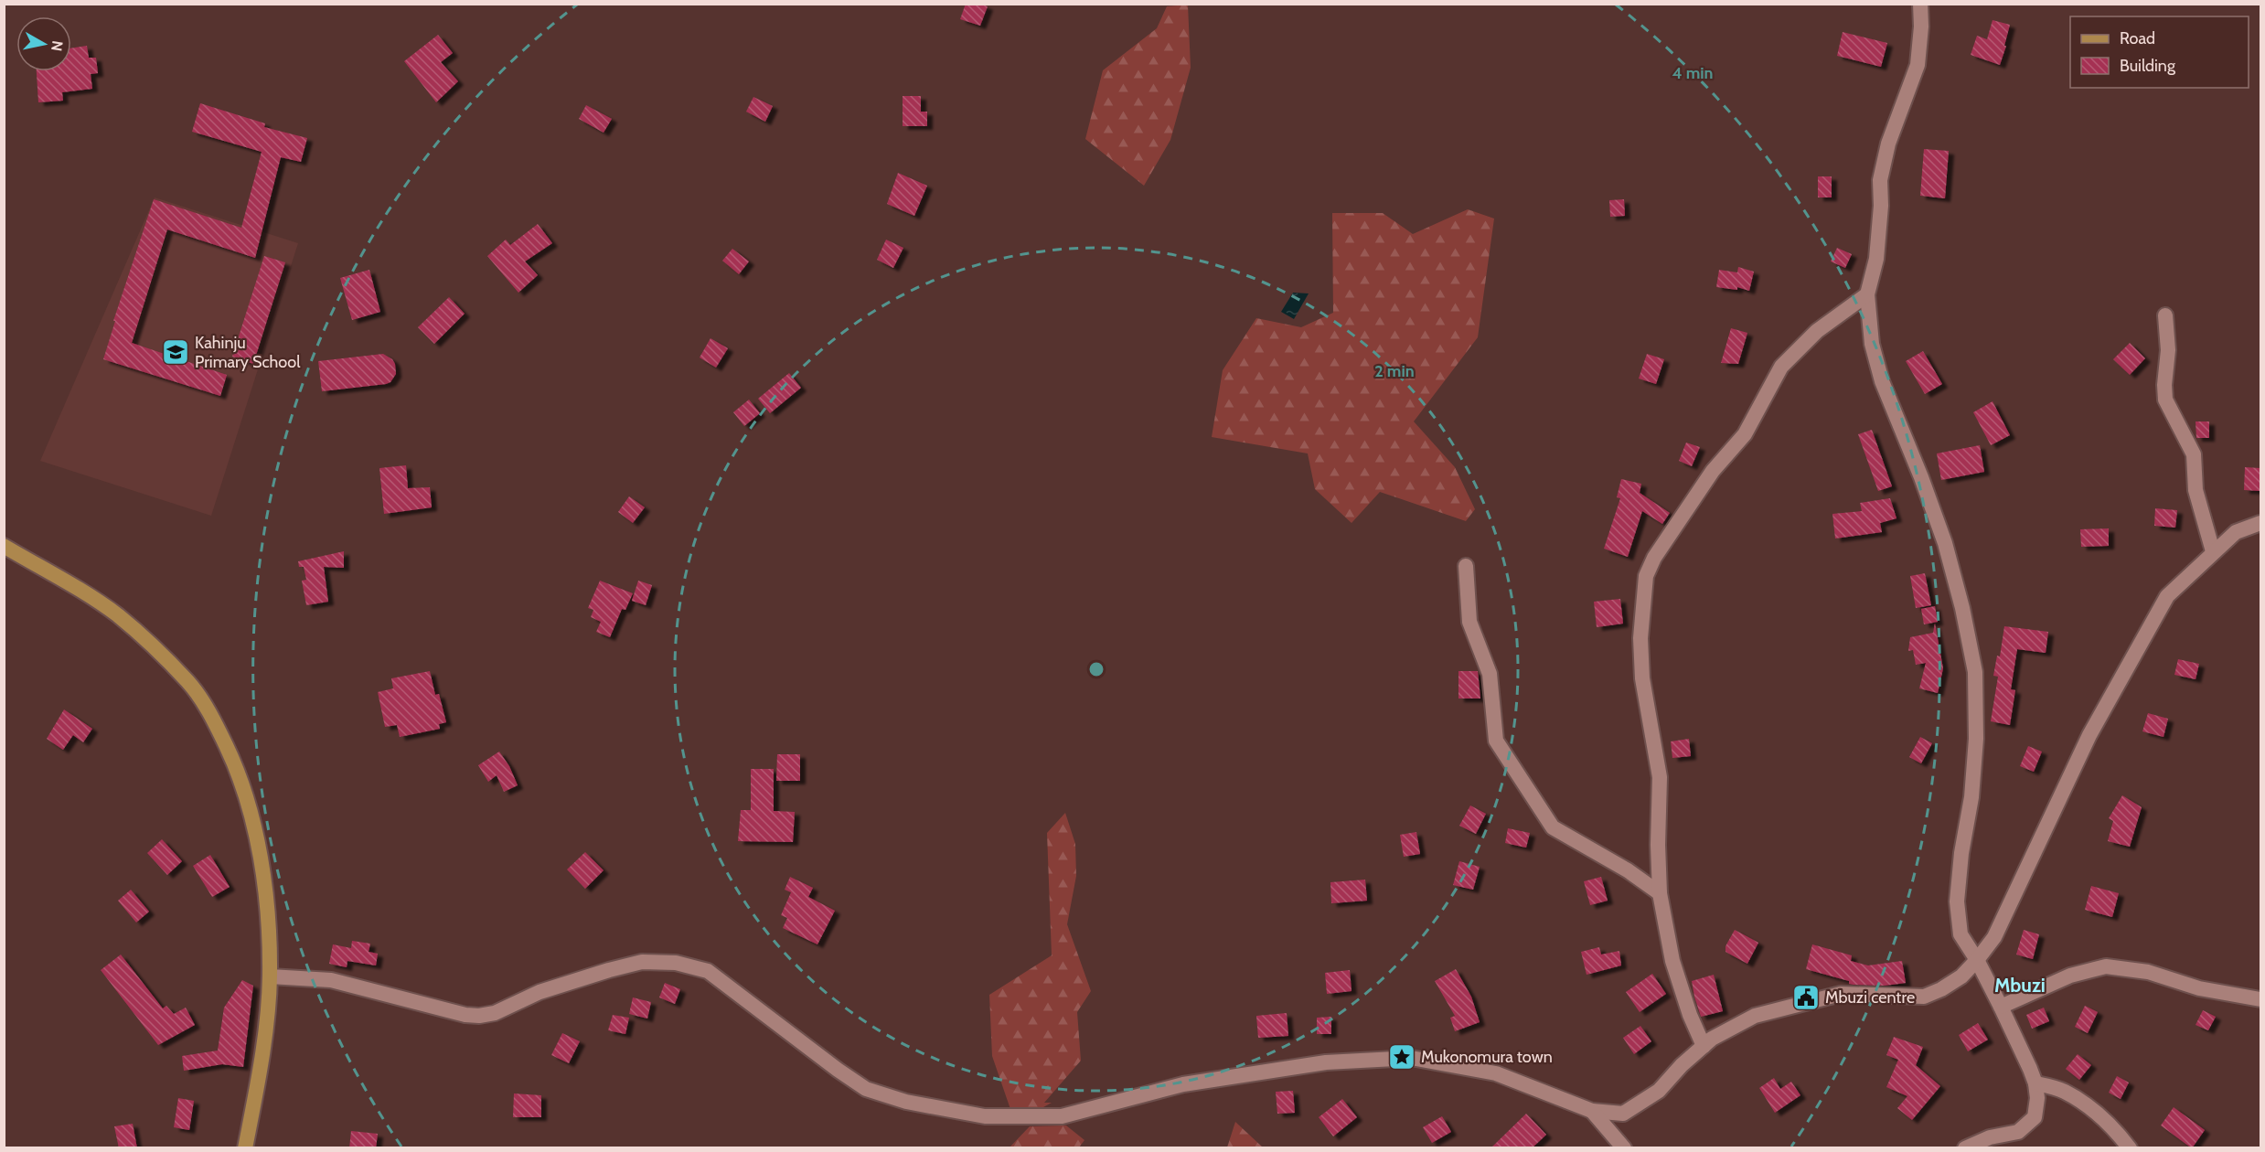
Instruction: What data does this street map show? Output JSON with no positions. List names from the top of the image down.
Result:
{
  "districts": ["Mbuzi"],
  "places": {
    "school or university": ["Kahinju Primary School"],
    "public building": ["Mbuzi centre"],
    "place": ["Mukonomura town"]
  },
  "legend": ["Road", "Building"],
  "north": "right",
  "rings": ["4 min", "2 min"]
}
